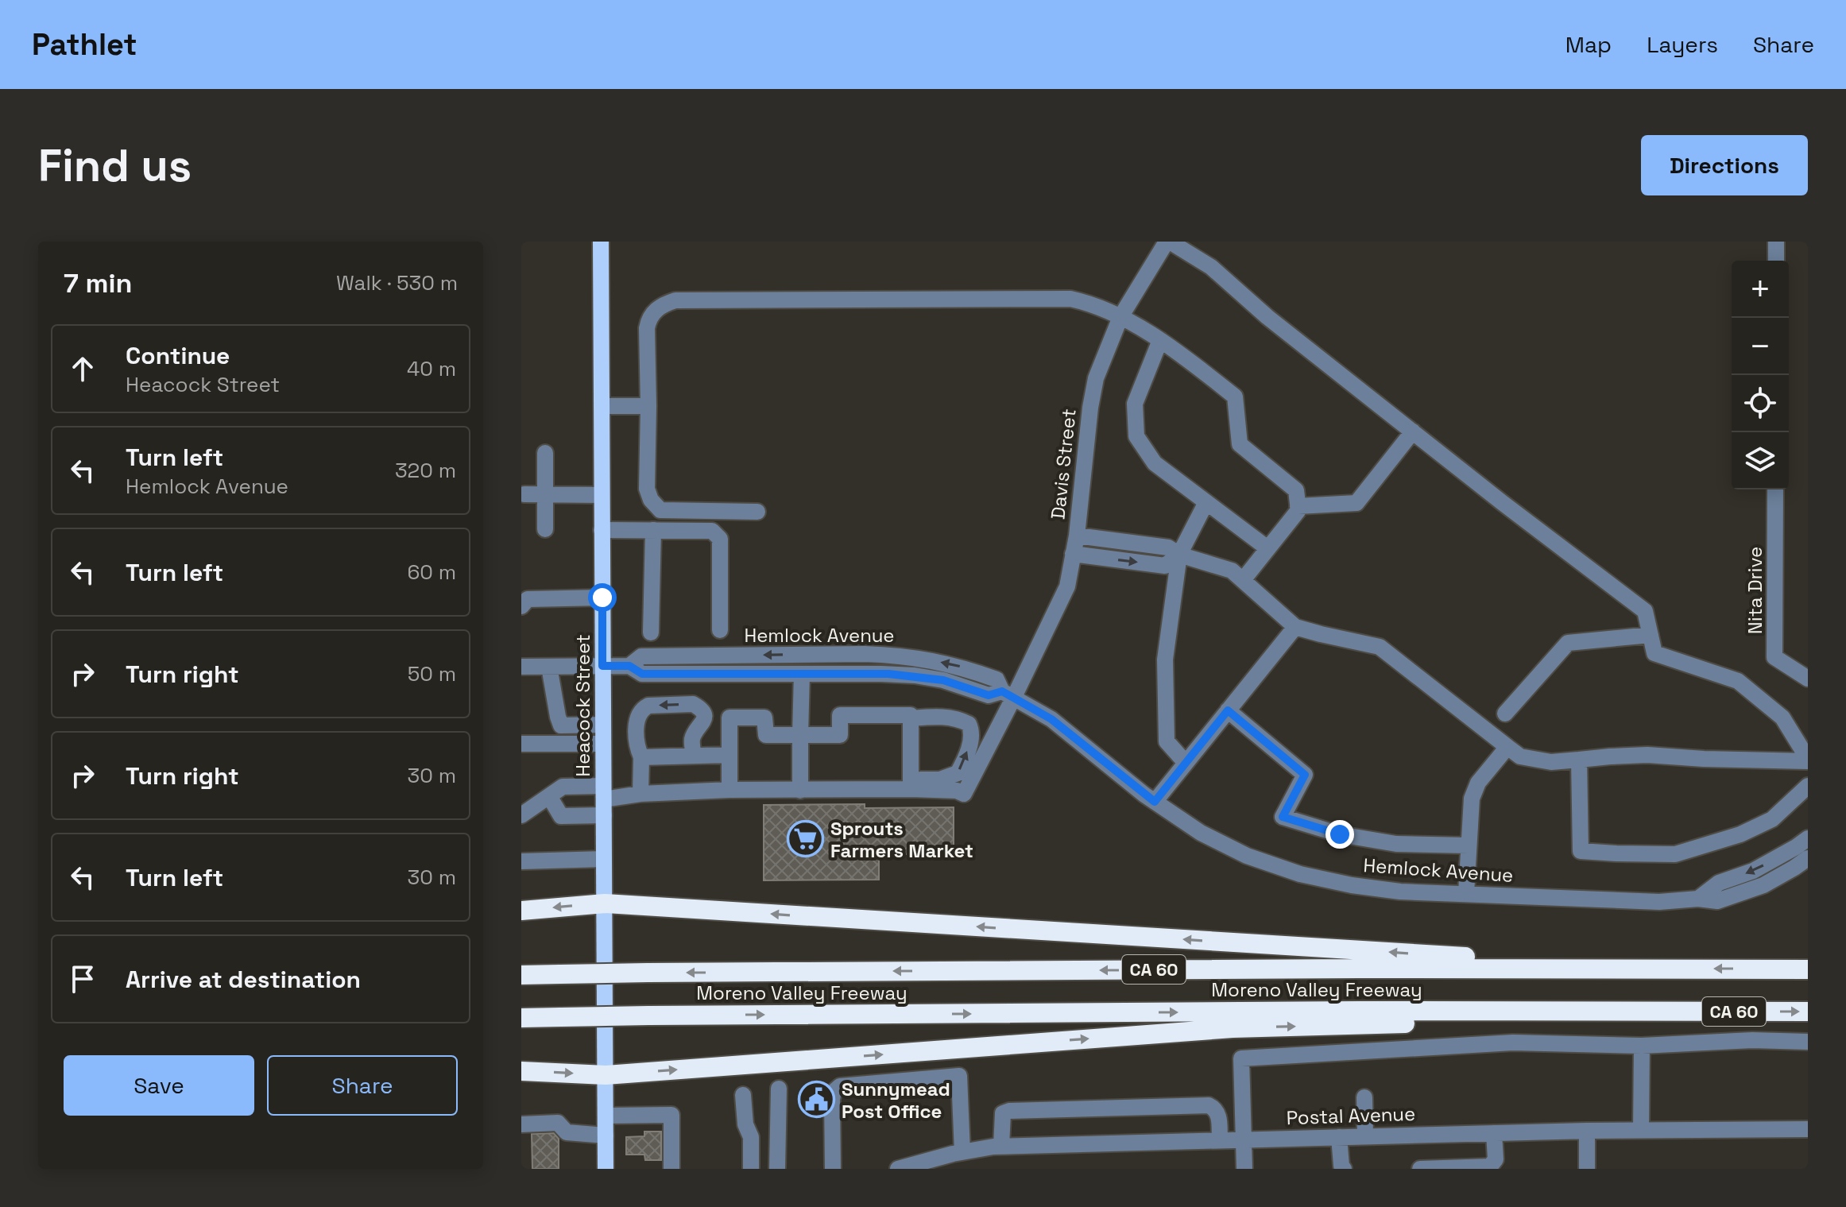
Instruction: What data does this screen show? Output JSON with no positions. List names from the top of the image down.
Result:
{
  "streets": {
    "highway": ["CA 60", "Moreno Valley Freeway"],
    "main road": ["Heacock Street"],
    "street": [
      "Davis Street",
      "Nita Drive",
      "Hemlock Avenue",
      "Postal Avenue"
    ]
  },
  "crossings": [
    ["Davis Street", "Hemlock Avenue"],
    ["Hemlock Avenue", "Heacock Street"]
  ],
  "places": {
    "supermarket": ["Sprouts Farmers Market"],
    "public building": ["Sunnymead Post Office"]
  },
  "page": {
    "header": "Pathlet",
    "nav": ["Map", "Layers", "Share"],
    "buttons": [
      "Directions",
      ["Save", "Share"]
    ],
    "title": "Find us",
    "heading": ["7 min", "Walk · 530 m"],
    "map_buttons": ["+", "−"],
    "list": [
      ["Continue", "Heacock Street", "40 m"],
      ["Turn left", "Hemlock Avenue", "320 m"],
      ["Turn left", "60 m"],
      ["Turn right", "50 m"],
      ["Turn right", "30 m"],
      ["Turn left", "30 m"],
      "Arrive at destination"
    ]
  }
}
